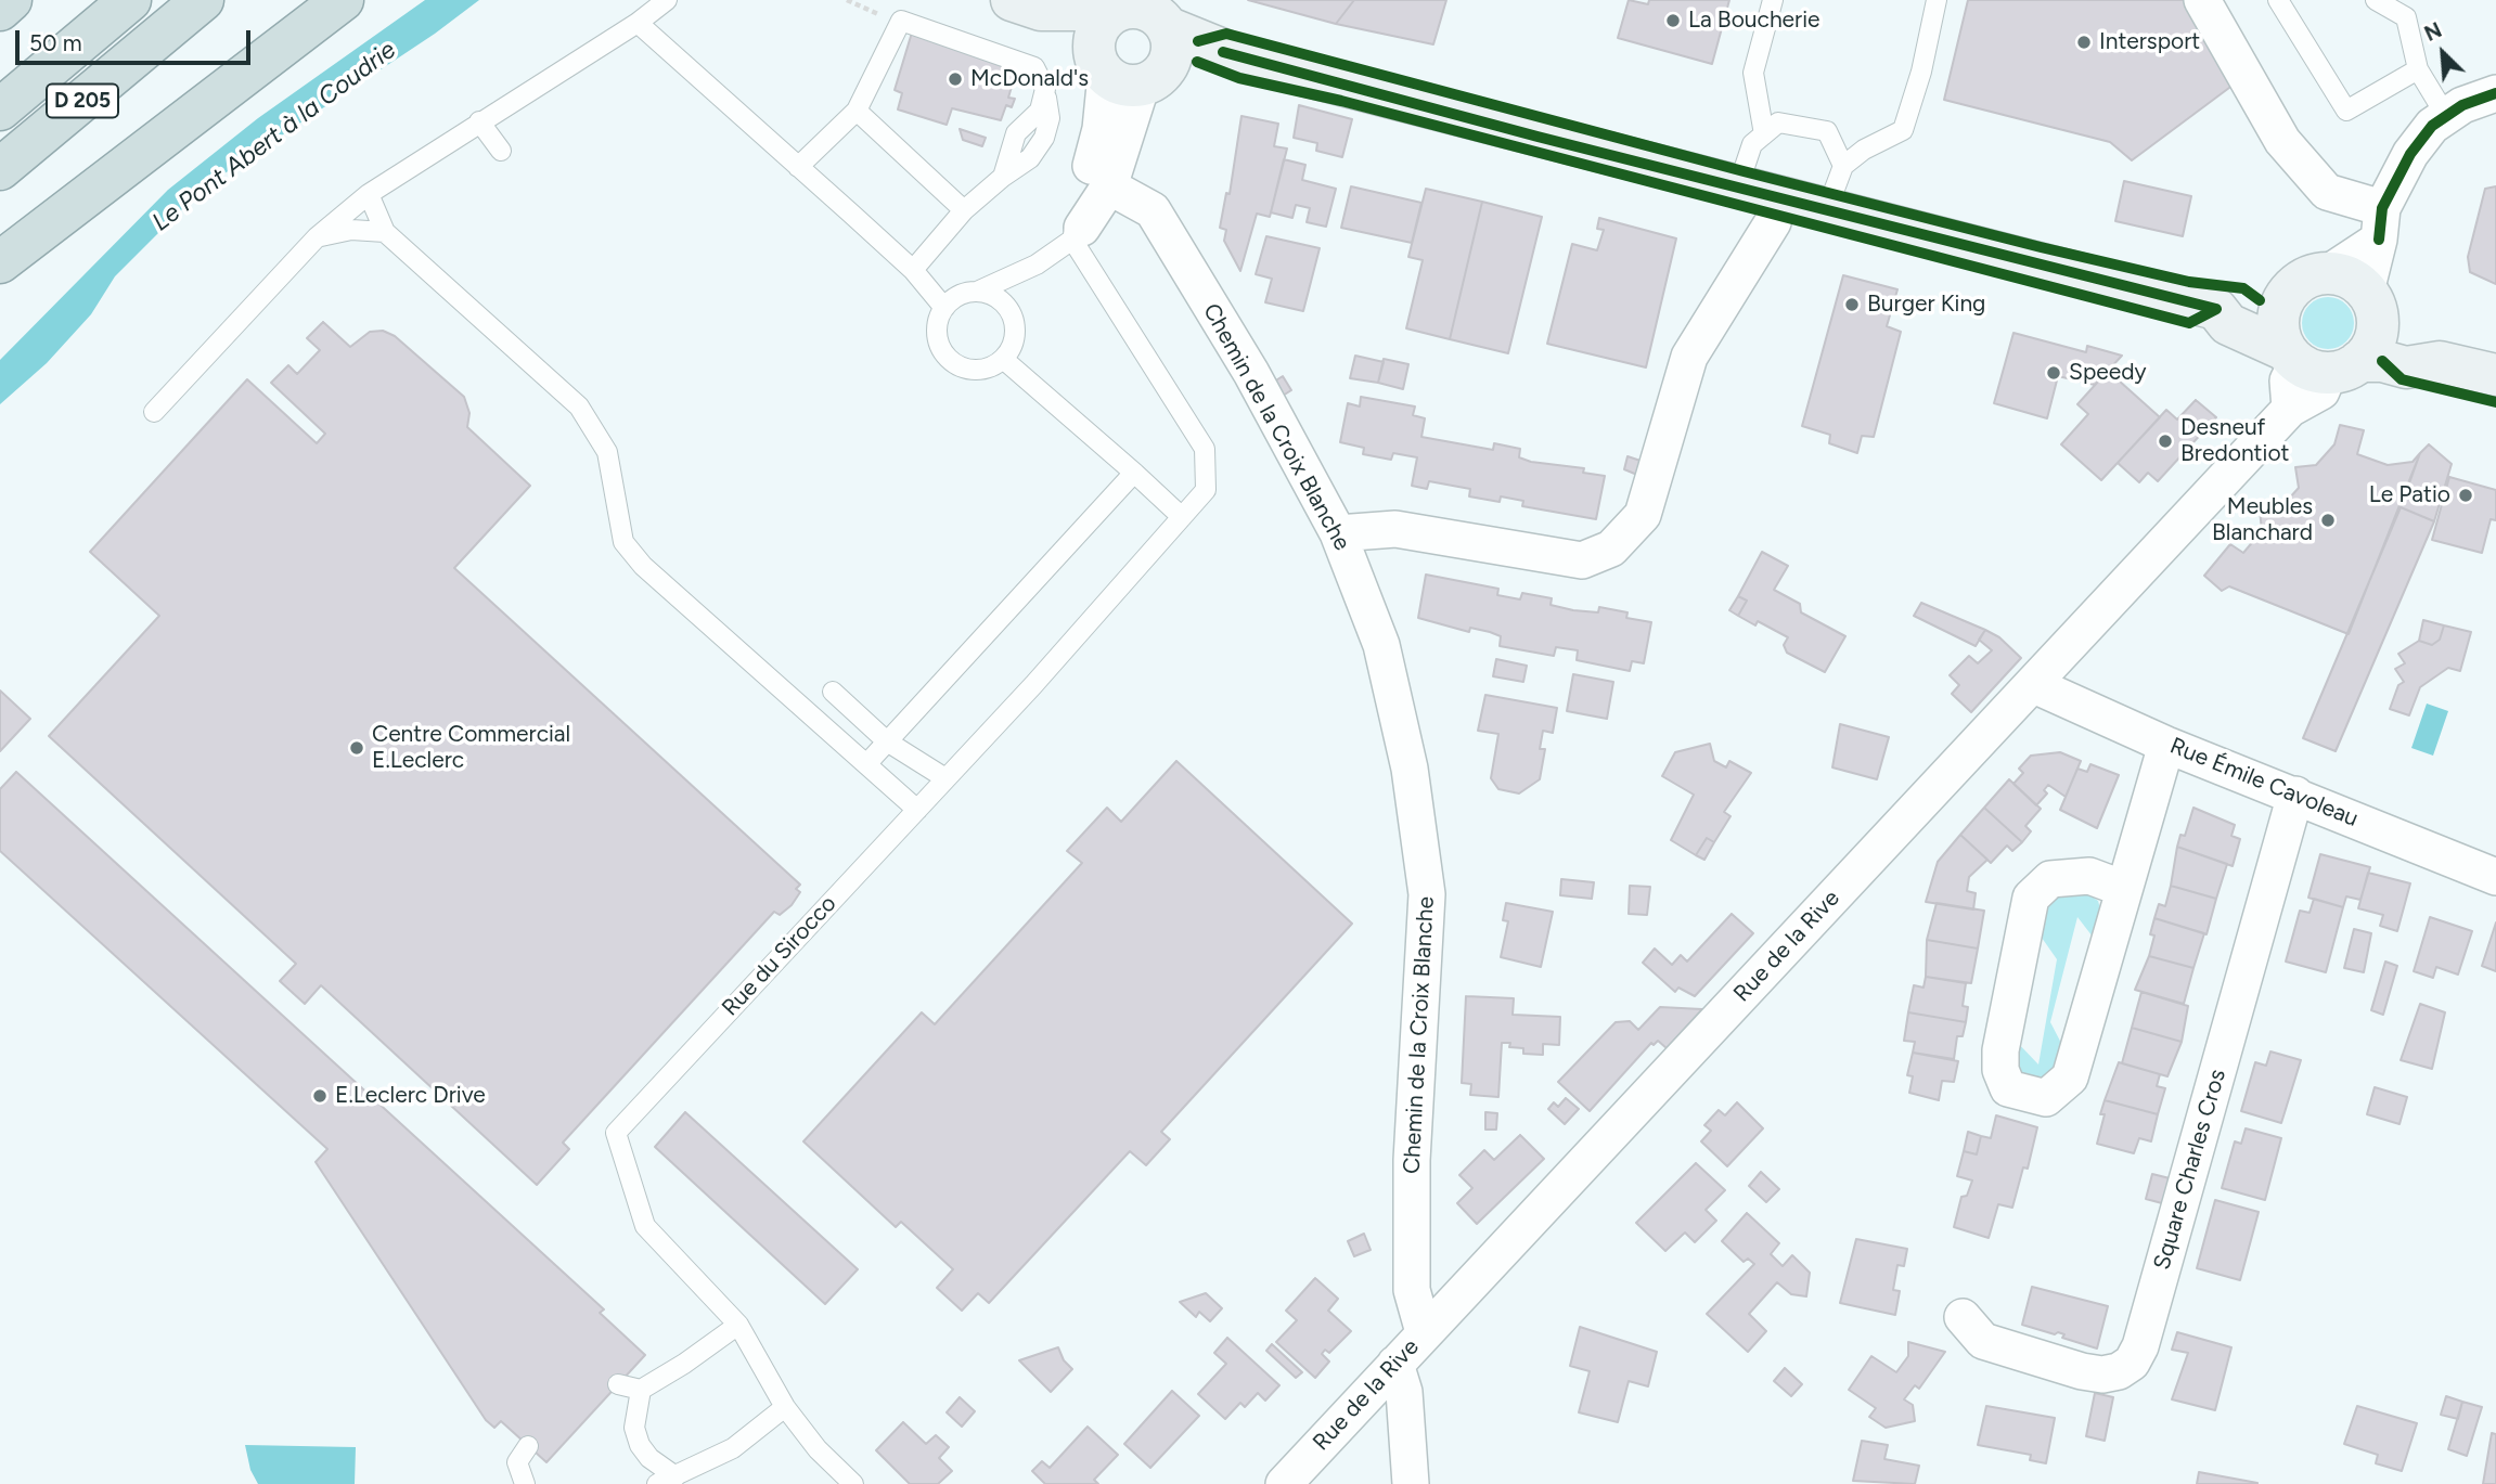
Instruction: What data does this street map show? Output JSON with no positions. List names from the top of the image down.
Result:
{
  "streets": {
    "highway": ["D 205"],
    "street": [
      "Chemin de la Croix Blanche",
      "Rue Émile Cavoleau",
      "Rue de la Rive",
      "Square Charles Cros"
    ],
    "lane": ["Rue du Sirocco"]
  },
  "crossings": [
    ["Chemin de la Croix Blanche", "Rue de la Rive"],
    ["Rue Émile Cavoleau", "Rue de la Rive"],
    ["Rue Émile Cavoleau", "Square Charles Cros"]
  ],
  "water": ["Le Pont Abert à la Coudrie"],
  "places": [
    "La Boucherie",
    "Intersport",
    "McDonald's",
    "Burger King",
    "Speedy",
    "Desneuf Bredontiot",
    "Le Patio",
    "Meubles Blanchard",
    "Centre Commercial E.Leclerc",
    "E.Leclerc Drive"
  ],
  "scale_bar": "50 m",
  "north": "top left"
}
